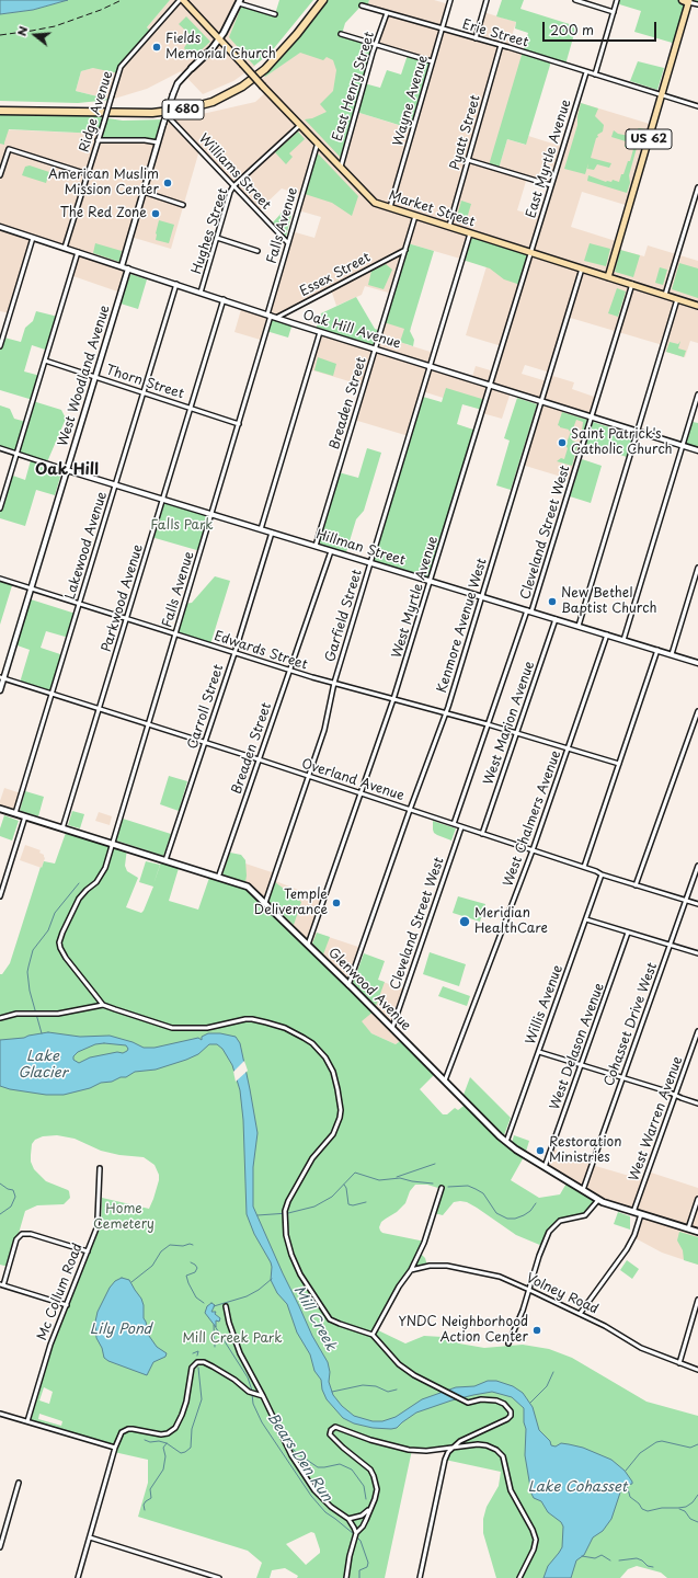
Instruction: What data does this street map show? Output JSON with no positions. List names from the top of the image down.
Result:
{
  "streets": {
    "highway": ["I 680"],
    "main road": ["US 62", "Market Street", "Glenwood Avenue"],
    "street": [
      "Erie Street",
      "East Henry Street",
      "Wayne Avenue",
      "Ridge Avenue",
      "Pyatt Street",
      "East Myrtle Avenue",
      "Williams Street",
      "Falls Avenue",
      "Hughes Street",
      "Essex Street",
      "Oak Hill Avenue",
      "West Woodland Avenue",
      "Thorn Street",
      "Breaden Street",
      "Cleveland Street West",
      "Lakewood Avenue",
      "Hillman Street",
      "West Myrtle Avenue",
      "Parkwood Avenue",
      "Garfield Street",
      "Kenmore Avenue West",
      "Edwards Street",
      "Carroll Street",
      "West Marion Avenue",
      "Overland Avenue",
      "West Chalmers Avenue",
      "Willis Avenue",
      "Cohasset Drive West",
      "West Delason Avenue",
      "West Warren Avenue",
      "Mc Collum Road",
      "Volney Road"
    ]
  },
  "crossings": [
    ["Erie Street", "East Henry Street"],
    ["Erie Street", "Wayne Avenue"],
    ["Erie Street", "Pyatt Street"],
    ["Erie Street", "US 62"],
    ["Erie Street", "East Myrtle Avenue"],
    ["East Henry Street", "Market Street"],
    ["Wayne Avenue", "Market Street"],
    ["Ridge Avenue", "Oak Hill Avenue"],
    ["Pyatt Street", "Market Street"],
    ["US 62", "Market Street"],
    ["East Myrtle Avenue", "Market Street"],
    ["East Myrtle Avenue", "West Myrtle Avenue"],
    ["Williams Street", "Falls Avenue"],
    ["Williams Street", "Hughes Street"],
    ["Market Street", "Falls Avenue"],
    ["Market Street", "Hughes Street"],
    ["Market Street", "Breaden Street"],
    ["Market Street", "Cleveland Street West"],
    ["Market Street", "West Myrtle Avenue"],
    ["Market Street", "Garfield Street"],
    ["Market Street", "Kenmore Avenue West"],
    ["Falls Avenue", "Essex Street"],
    ["Falls Avenue", "Oak Hill Avenue"],
    ["Falls Avenue", "Thorn Street"],
    ["Falls Avenue", "Hillman Street"],
    ["Falls Avenue", "Edwards Street"],
    ["Falls Avenue", "Overland Avenue"],
    ["Falls Avenue", "Glenwood Avenue"],
    ["Hughes Street", "Oak Hill Avenue"],
    ["Essex Street", "Oak Hill Avenue"],
    ["Essex Street", "Breaden Street"],
    ["Oak Hill Avenue", "West Woodland Avenue"],
    ["Oak Hill Avenue", "Breaden Street"],
    ["Oak Hill Avenue", "Cleveland Street West"],
    ["Oak Hill Avenue", "Lakewood Avenue"],
    ["Oak Hill Avenue", "West Myrtle Avenue"],
    ["Oak Hill Avenue", "Parkwood Avenue"],
    ["Oak Hill Avenue", "Garfield Street"],
    ["Oak Hill Avenue", "Kenmore Avenue West"],
    ["West Woodland Avenue", "Thorn Street"],
    ["West Woodland Avenue", "Hillman Street"],
    ["West Woodland Avenue", "Edwards Street"],
    ["West Woodland Avenue", "Overland Avenue"],
    ["Thorn Street", "Lakewood Avenue"],
    ["Thorn Street", "Parkwood Avenue"],
    ["Breaden Street", "Hillman Street"],
    ["Breaden Street", "Edwards Street"],
    ["Breaden Street", "Overland Avenue"],
    ["Breaden Street", "Glenwood Avenue"],
    ["Cleveland Street West", "Hillman Street"],
    ["Cleveland Street West", "Edwards Street"],
    ["Cleveland Street West", "Overland Avenue"],
    ["Cleveland Street West", "Glenwood Avenue"],
    ["Lakewood Avenue", "Hillman Street"],
    ["Lakewood Avenue", "Edwards Street"],
    ["Lakewood Avenue", "Overland Avenue"],
    ["Lakewood Avenue", "Glenwood Avenue"],
    ["Hillman Street", "West Myrtle Avenue"],
    ["Hillman Street", "Parkwood Avenue"],
    ["Hillman Street", "Garfield Street"],
    ["Hillman Street", "Kenmore Avenue West"],
    ["Hillman Street", "Carroll Street"],
    ["Hillman Street", "West Marion Avenue"],
    ["Hillman Street", "West Chalmers Avenue"],
    ["West Myrtle Avenue", "Edwards Street"],
    ["West Myrtle Avenue", "Overland Avenue"],
    ["West Myrtle Avenue", "Glenwood Avenue"],
    ["Parkwood Avenue", "Edwards Street"],
    ["Parkwood Avenue", "Overland Avenue"],
    ["Parkwood Avenue", "Glenwood Avenue"],
    ["Garfield Street", "Edwards Street"],
    ["Garfield Street", "Overland Avenue"],
    ["Garfield Street", "Glenwood Avenue"],
    ["Kenmore Avenue West", "Edwards Street"],
    ["Kenmore Avenue West", "Overland Avenue"],
    ["Kenmore Avenue West", "Glenwood Avenue"],
    ["Edwards Street", "Carroll Street"],
    ["Edwards Street", "West Marion Avenue"],
    ["Edwards Street", "West Chalmers Avenue"],
    ["Carroll Street", "Overland Avenue"],
    ["Carroll Street", "Glenwood Avenue"],
    ["West Marion Avenue", "Overland Avenue"],
    ["Overland Avenue", "West Chalmers Avenue"],
    ["Overland Avenue", "Willis Avenue"],
    ["Overland Avenue", "Cohasset Drive West"],
    ["West Chalmers Avenue", "Glenwood Avenue"],
    ["Glenwood Avenue", "Willis Avenue"],
    ["Glenwood Avenue", "Cohasset Drive West"],
    ["Glenwood Avenue", "West Delason Avenue"],
    ["Glenwood Avenue", "West Warren Avenue"]
  ],
  "districts": ["Oak Hill"],
  "water": [
    "Lake Glacier",
    "Mill Creek",
    "Lily Pond",
    "Bears Den Run",
    "Lake Cohasset"
  ],
  "parks": ["Falls Park", "Home Cemetery", "Mill Creek Park"],
  "places": [
    "Fields Memorial Church",
    "American Muslim Mission Center",
    "The Red Zone",
    "Saint Patrick's Catholic Church",
    "New Bethel Baptist Church",
    "Temple Deliverance",
    "Meridian HealthCare",
    "Restoration Ministries",
    "YNDC Neighborhood Action Center"
  ],
  "scale_bar": "200 m",
  "north": "left"
}
